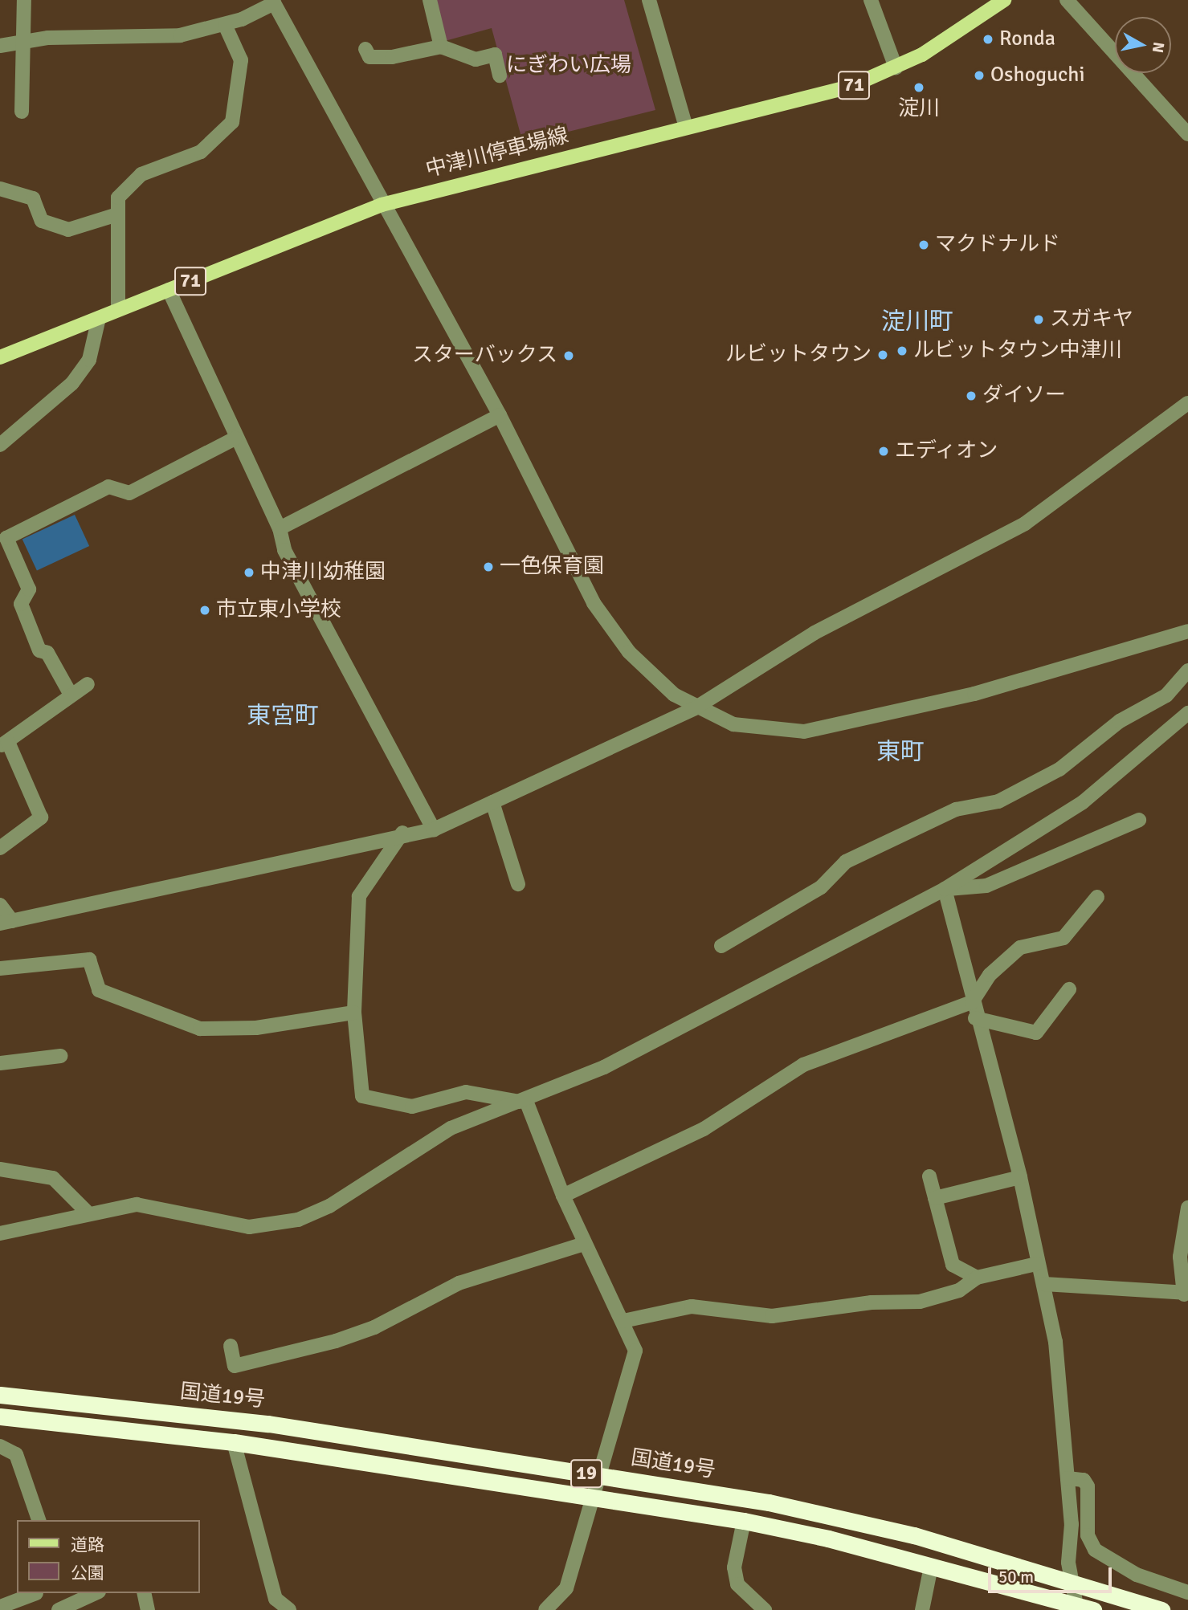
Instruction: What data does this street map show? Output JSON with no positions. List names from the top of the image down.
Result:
{
  "streets": {
    "highway": ["国道19号", "19"],
    "main road": ["71", "中津川停車場線"]
  },
  "districts": ["淀川町", "東宮町", "東町"],
  "parks": ["にぎわい広場"],
  "places": [
    "Ronda",
    "Oshoguchi",
    "淀川",
    "マクドナルド",
    "スガキヤ",
    "ルビットタウン中津川",
    "ルビットタウン",
    "スターバックス",
    "ダイソー",
    "エディオン",
    "一色保育園",
    "中津川幼稚園",
    "市立東小学校"
  ],
  "legend": ["道路", "公園"],
  "scale_bar": "50 m",
  "north": "right"
}
